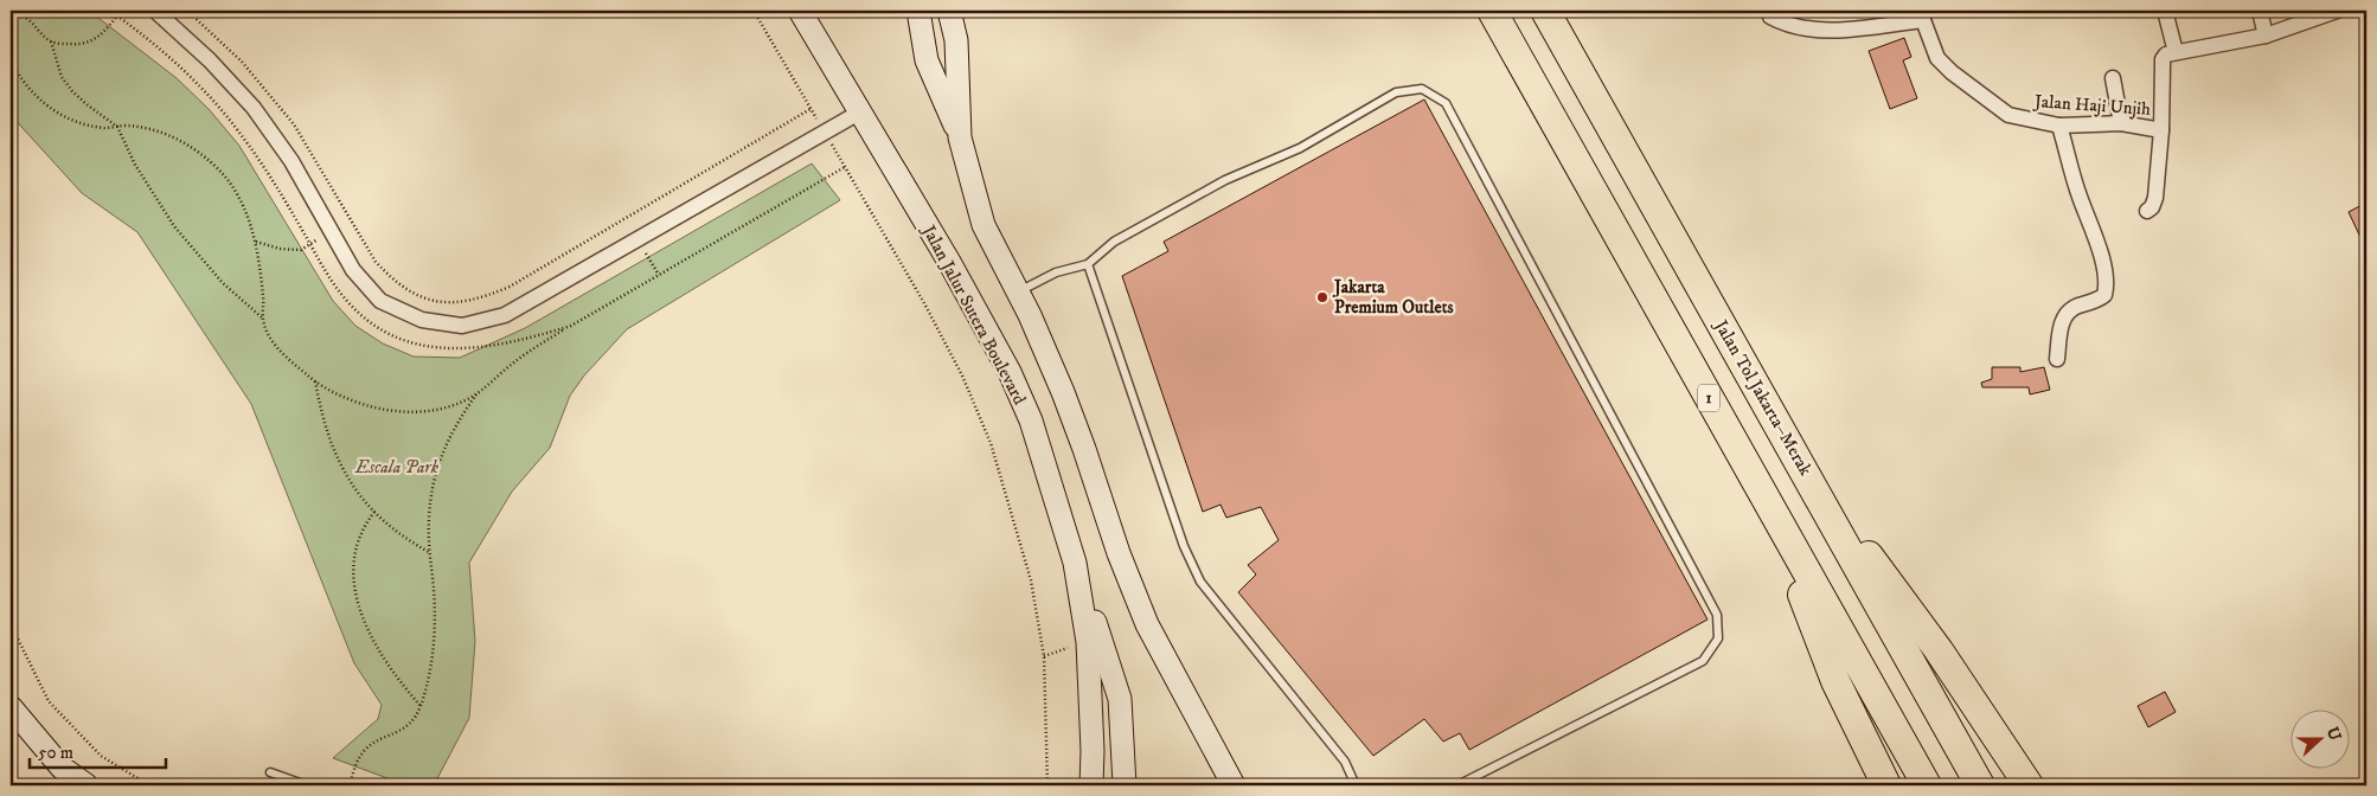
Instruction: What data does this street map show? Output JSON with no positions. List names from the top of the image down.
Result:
{
  "streets": {
    "highway": ["1", "Jalan Tol Jakarta–Merak"],
    "main road": ["Jalan Jalur Sutera Boulevard"],
    "street": ["Jalan Haji Unjih"]
  },
  "parks": ["Escala Park"],
  "places": ["Jakarta Premium Outlets"],
  "scale_bar": "50 m",
  "north": "right"
}
